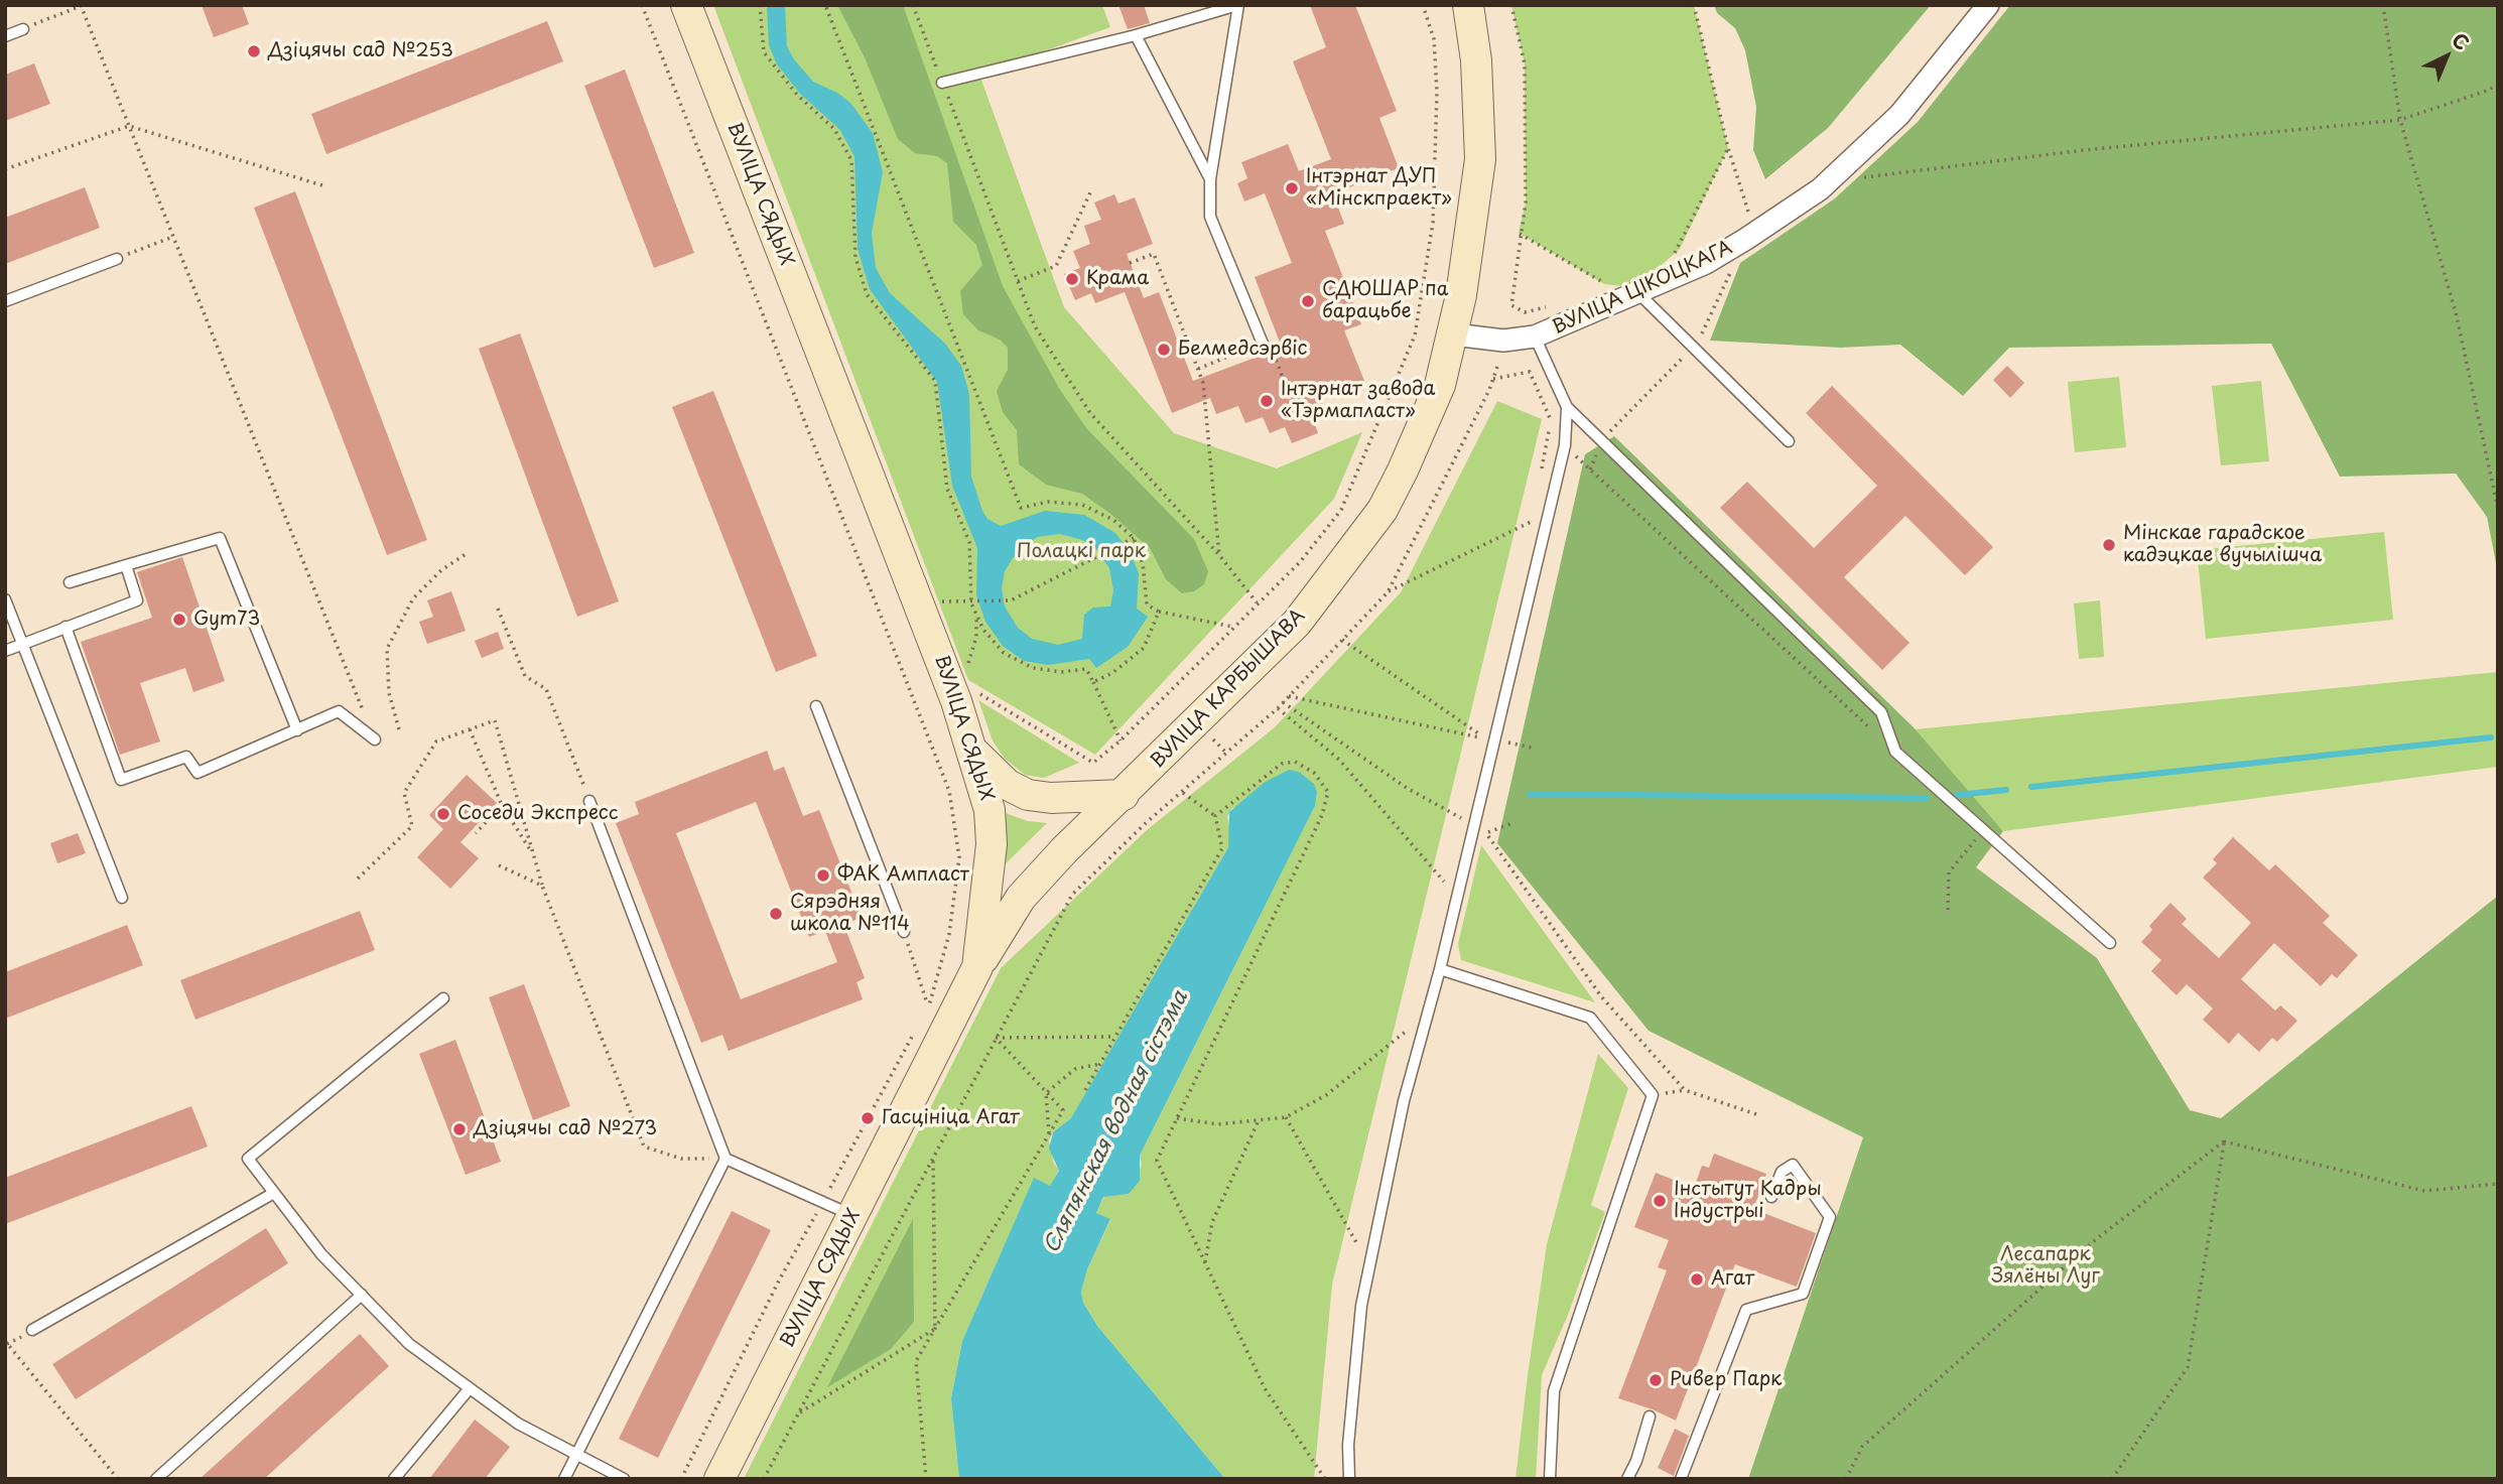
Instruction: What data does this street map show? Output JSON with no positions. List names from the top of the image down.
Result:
{
  "streets": {
    "main road": ["ВУЛІЦА СЯДЫХ", "ВУЛІЦА КАРБЫШАВА"],
    "street": ["ВУЛІЦА ЦІКОЦКАГА"]
  },
  "crossings": [
    ["ВУЛІЦА СЯДЫХ", "ВУЛІЦА КАРБЫШАВА"],
    ["ВУЛІЦА ЦІКОЦКАГА", "ВУЛІЦА КАРБЫШАВА"]
  ],
  "water": ["Сляпянская водная сістэма"],
  "parks": ["Полацкі парк", "Лесапарк Зялёны Луг"],
  "places": [
    "Дзіцячы сад №253",
    "Інтэрнат ДУП «Мінскпраект»",
    "Крама",
    "СДЮШАР па барацьбе",
    "Белмедсэрвіс",
    "Інтэрнат завода «Тэрмапласт»",
    "Мінскае гарадское кадэцкае вучылішча",
    "Gym73",
    "Соседи Экспресс",
    "ФАК Ампласт",
    "Сярэдняя школа №114",
    "Гасцініца Агат",
    "Дзіцячы сад №273",
    "Інстытут Кадры Індустрыі",
    "Агат",
    "Ривер Парк"
  ],
  "north": "top right"
}
